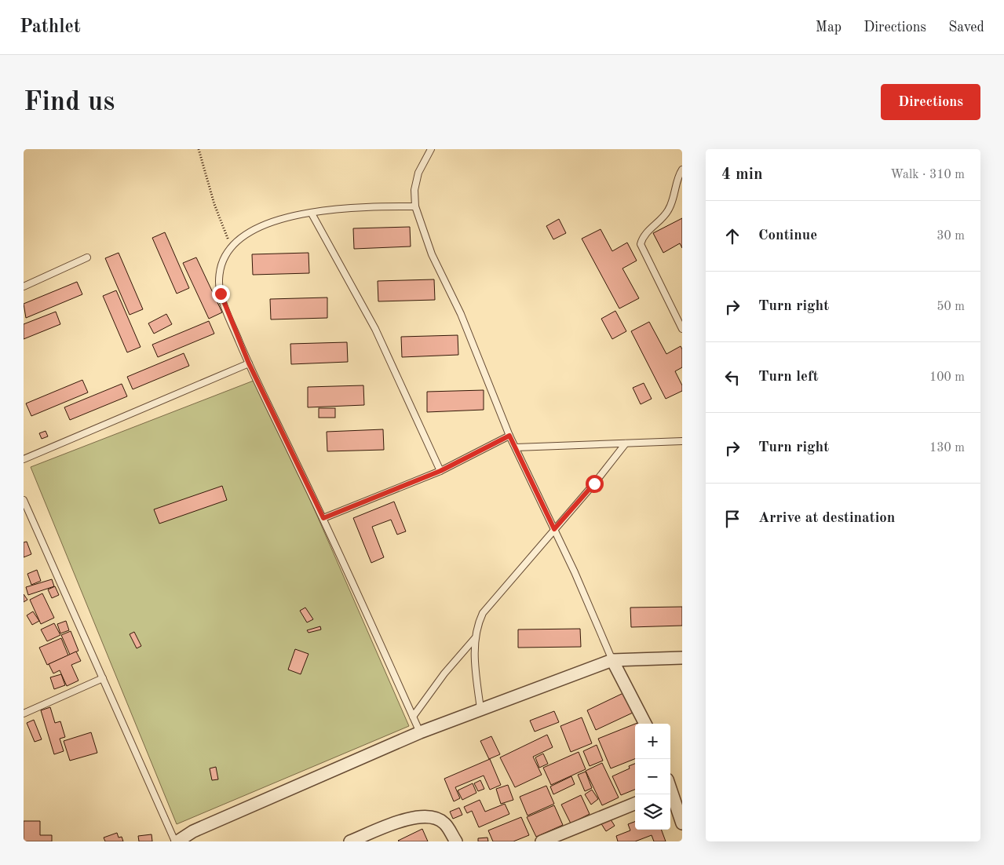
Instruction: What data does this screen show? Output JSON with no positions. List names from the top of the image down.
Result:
{
  "page": {
    "header": "Pathlet",
    "nav": ["Map", "Directions", "Saved"],
    "buttons": "Directions",
    "title": "Find us",
    "heading": ["4 min", "Walk · 310 m"],
    "list": [
      ["Continue", "30 m"],
      ["Turn right", "50 m"],
      ["Turn left", "100 m"],
      ["Turn right", "130 m"],
      "Arrive at destination"
    ],
    "map_buttons": ["+", "−"]
  }
}
